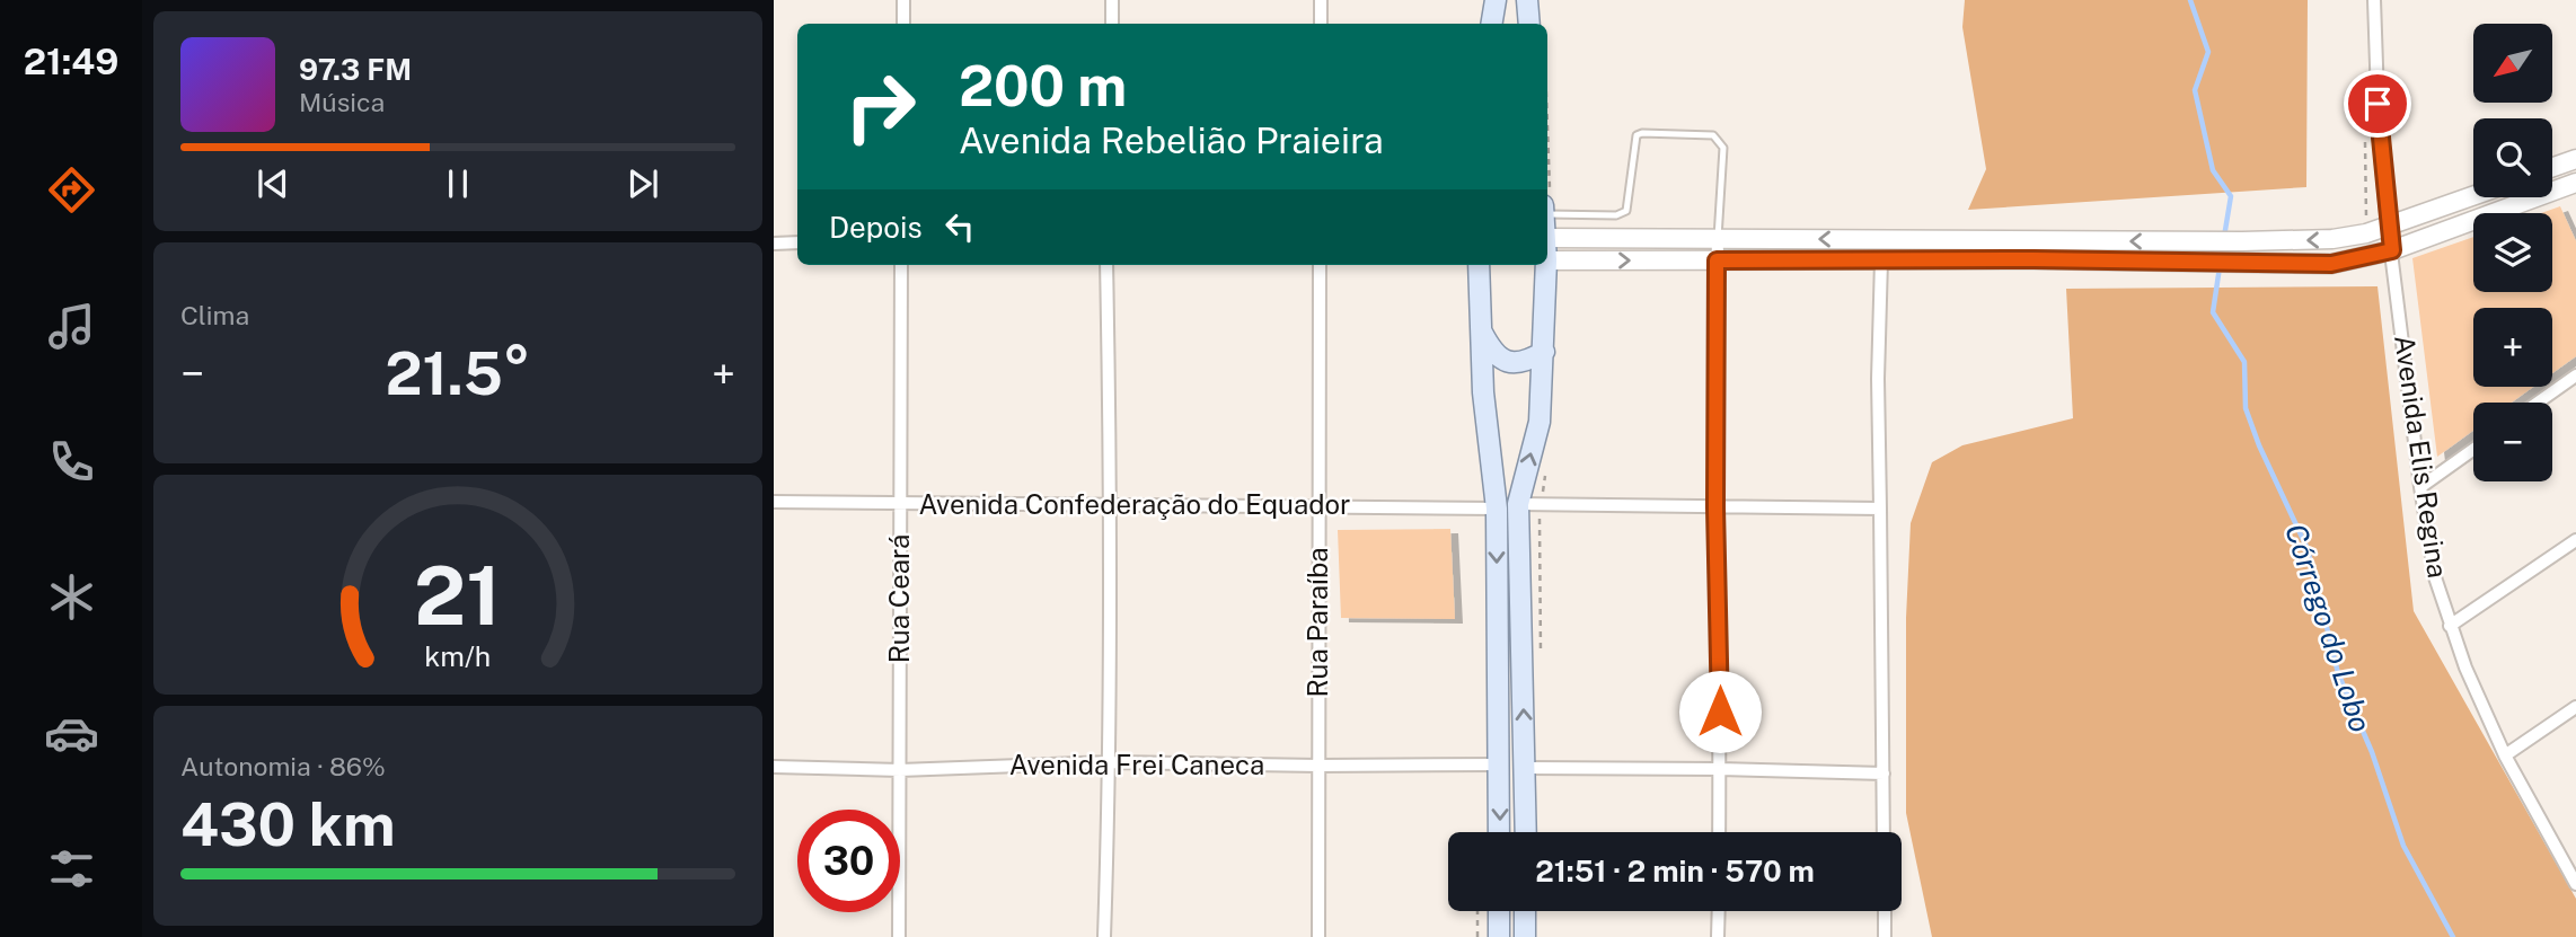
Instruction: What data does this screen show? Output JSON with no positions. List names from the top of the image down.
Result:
{
  "streets": {
    "street": [
      "Avenida Elis Regina",
      "Avenida Confederação do Equador",
      "Rua Ceará",
      "Rua Paraíba",
      "Avenida Frei Caneca"
    ]
  },
  "crossings": [
    ["Avenida Confederação do Equador", "Rua Ceará"],
    ["Avenida Confederação do Equador", "Rua Paraíba"],
    ["Rua Ceará", "Avenida Frei Caneca"],
    ["Rua Paraíba", "Avenida Frei Caneca"]
  ],
  "water": ["Córrego do Lobo"],
  "north": "bottom left",
  "page": {
    "tabs": "21:49",
    "map_buttons": ["+", "−"],
    "turn": ["200 m", "Avenida Rebelião Praieira"],
    "song": ["97.3 FM", "Música"],
    "then": "Depois",
    "tile": [
      "Clima",
      ["Autonomia · 86%", "430 km"]
    ],
    "heat": ["−", "21.5°", "+"],
    "limit": "30",
    "trip": "21:51 · 2 min · 570 m",
    "gauge": ["21", "km/h"]
  }
}
